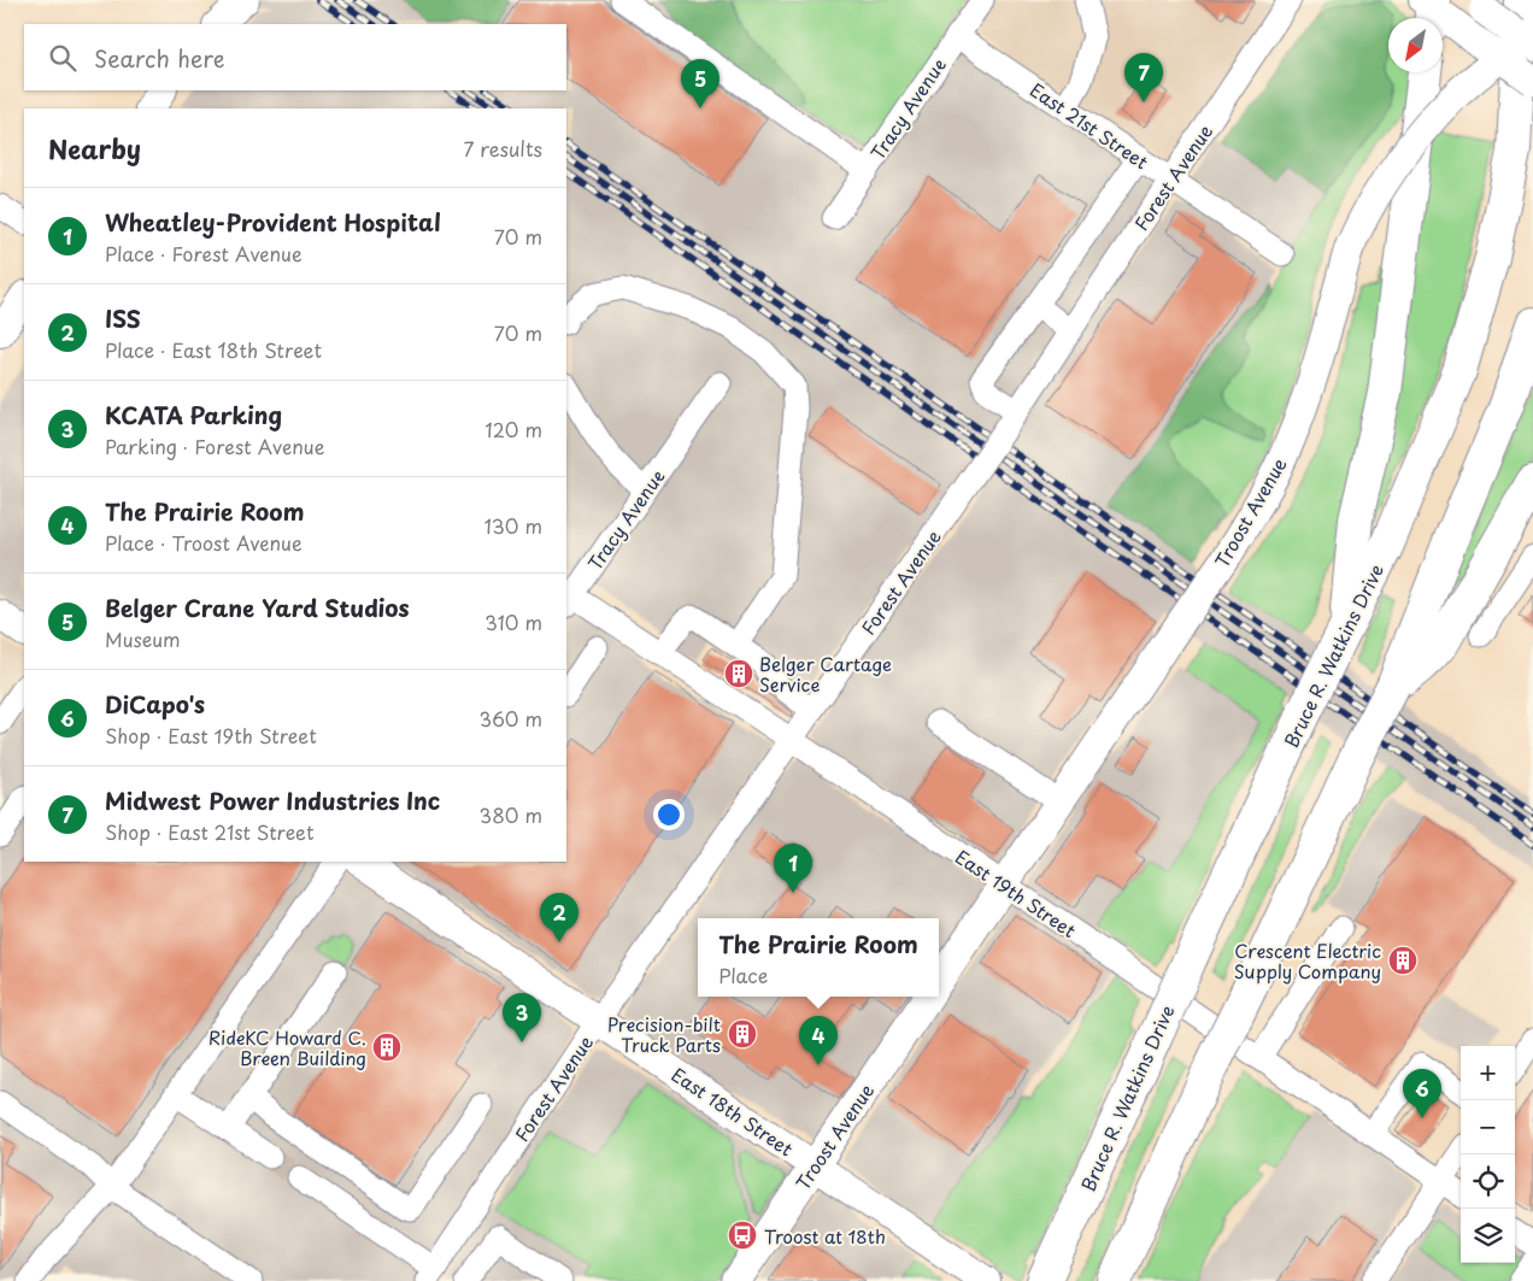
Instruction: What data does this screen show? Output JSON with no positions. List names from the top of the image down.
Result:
{
  "streets": {
    "highway": ["Bruce R. Watkins Drive"],
    "main road": ["Troost Avenue", "East 18th Street"],
    "street": [
      "Tracy Avenue",
      "East 21st Street",
      "Forest Avenue",
      "East 19th Street"
    ]
  },
  "crossings": [
    ["Tracy Avenue", "East 21st Street"],
    ["Tracy Avenue", "East 19th Street"],
    ["East 21st Street", "Forest Avenue"],
    ["Forest Avenue", "East 19th Street"],
    ["Forest Avenue", "East 18th Street"],
    ["Troost Avenue", "East 19th Street"],
    ["Troost Avenue", "East 18th Street"]
  ],
  "places": {
    "building": [
      "Belger Cartage Service",
      "Crescent Electric Supply Company",
      "Precision-bilt Truck Parts",
      "RideKC Howard C. Breen Building"
    ],
    "bus stop": ["Troost at 18th"]
  },
  "north": "bottom left",
  "page": {
    "search": "Search here",
    "pins": [
      "7",
      "5",
      "1",
      "2",
      "3",
      "4",
      "6"
    ],
    "heading": ["Nearby", "7 results"],
    "list": [
      {
        "mark": "1",
        "name": "Wheatley-Provident Hospital",
        "note": "Place · Forest Avenue",
        "value": "70 m"
      },
      {
        "mark": "2",
        "name": "ISS",
        "note": "Place · East 18th Street",
        "value": "70 m"
      },
      {
        "mark": "3",
        "name": "KCATA Parking",
        "note": "Parking · Forest Avenue",
        "value": "120 m"
      },
      {
        "mark": "4",
        "name": "The Prairie Room",
        "note": "Place · Troost Avenue",
        "value": "130 m"
      },
      {
        "mark": "5",
        "name": "Belger Crane Yard Studios",
        "note": "Museum",
        "value": "310 m"
      },
      {
        "mark": "6",
        "name": "DiCapo's",
        "note": "Shop · East 19th Street",
        "value": "360 m"
      },
      {
        "mark": "7",
        "name": "Midwest Power Industries Inc",
        "note": "Shop · East 21st Street",
        "value": "380 m"
      }
    ],
    "popup": ["The Prairie Room", "Place"],
    "map_buttons": ["+", "−"]
  }
}
